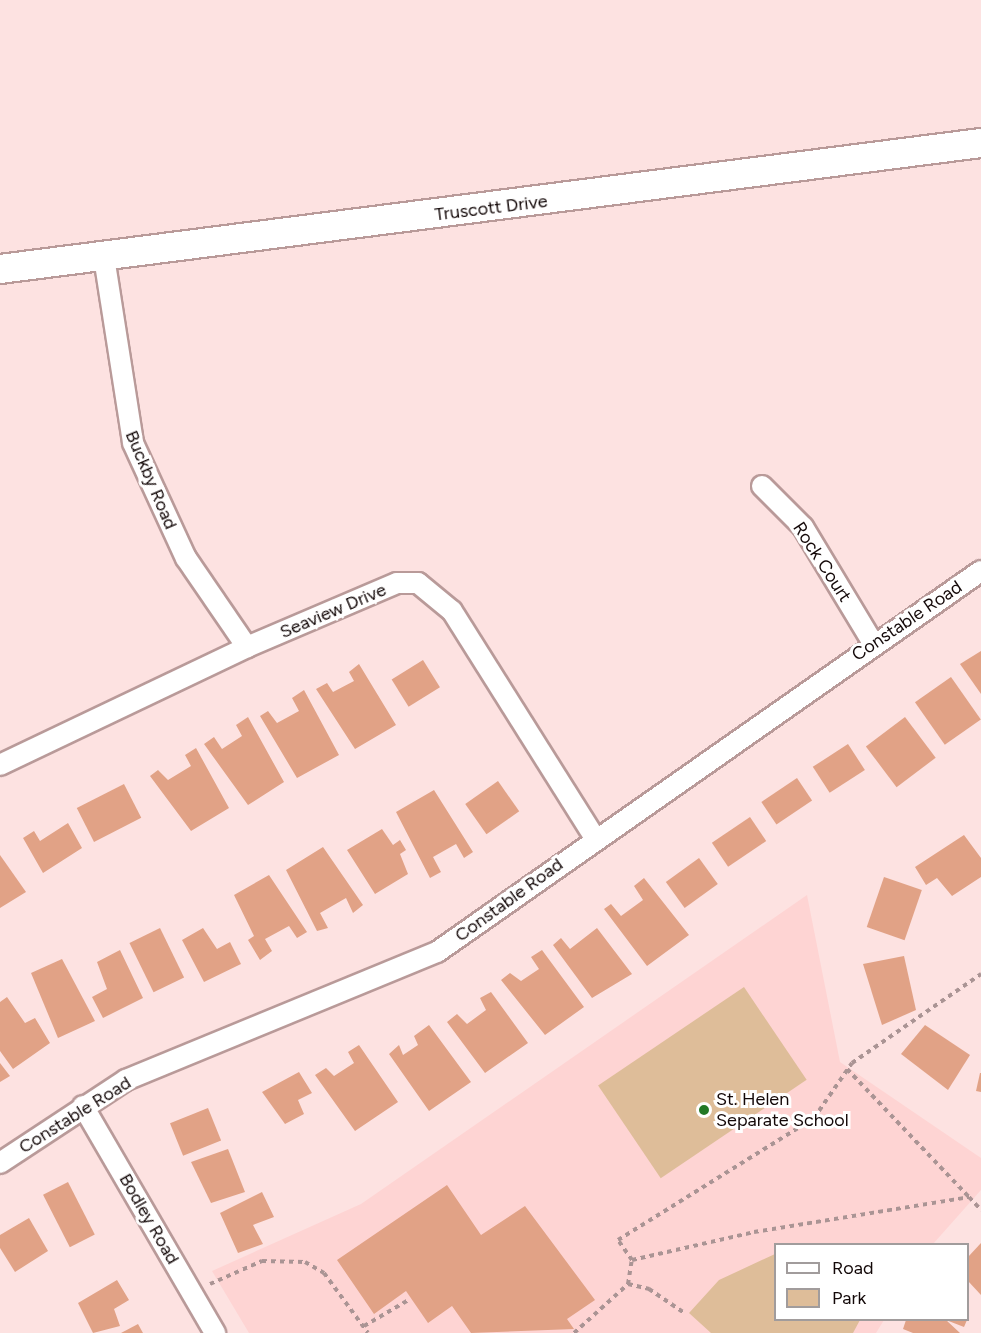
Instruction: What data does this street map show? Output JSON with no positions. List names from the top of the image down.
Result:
{
  "streets": {
    "street": [
      "Truscott Drive",
      "Buckby Road",
      "Rock Court",
      "Seaview Drive",
      "Constable Road",
      "Bodley Road"
    ]
  },
  "crossings": [
    ["Truscott Drive", "Buckby Road"],
    ["Buckby Road", "Seaview Drive"],
    ["Rock Court", "Constable Road"],
    ["Seaview Drive", "Constable Road"],
    ["Constable Road", "Bodley Road"]
  ],
  "places": ["St. Helen Separate School"],
  "legend": ["Road", "Park"]
}
